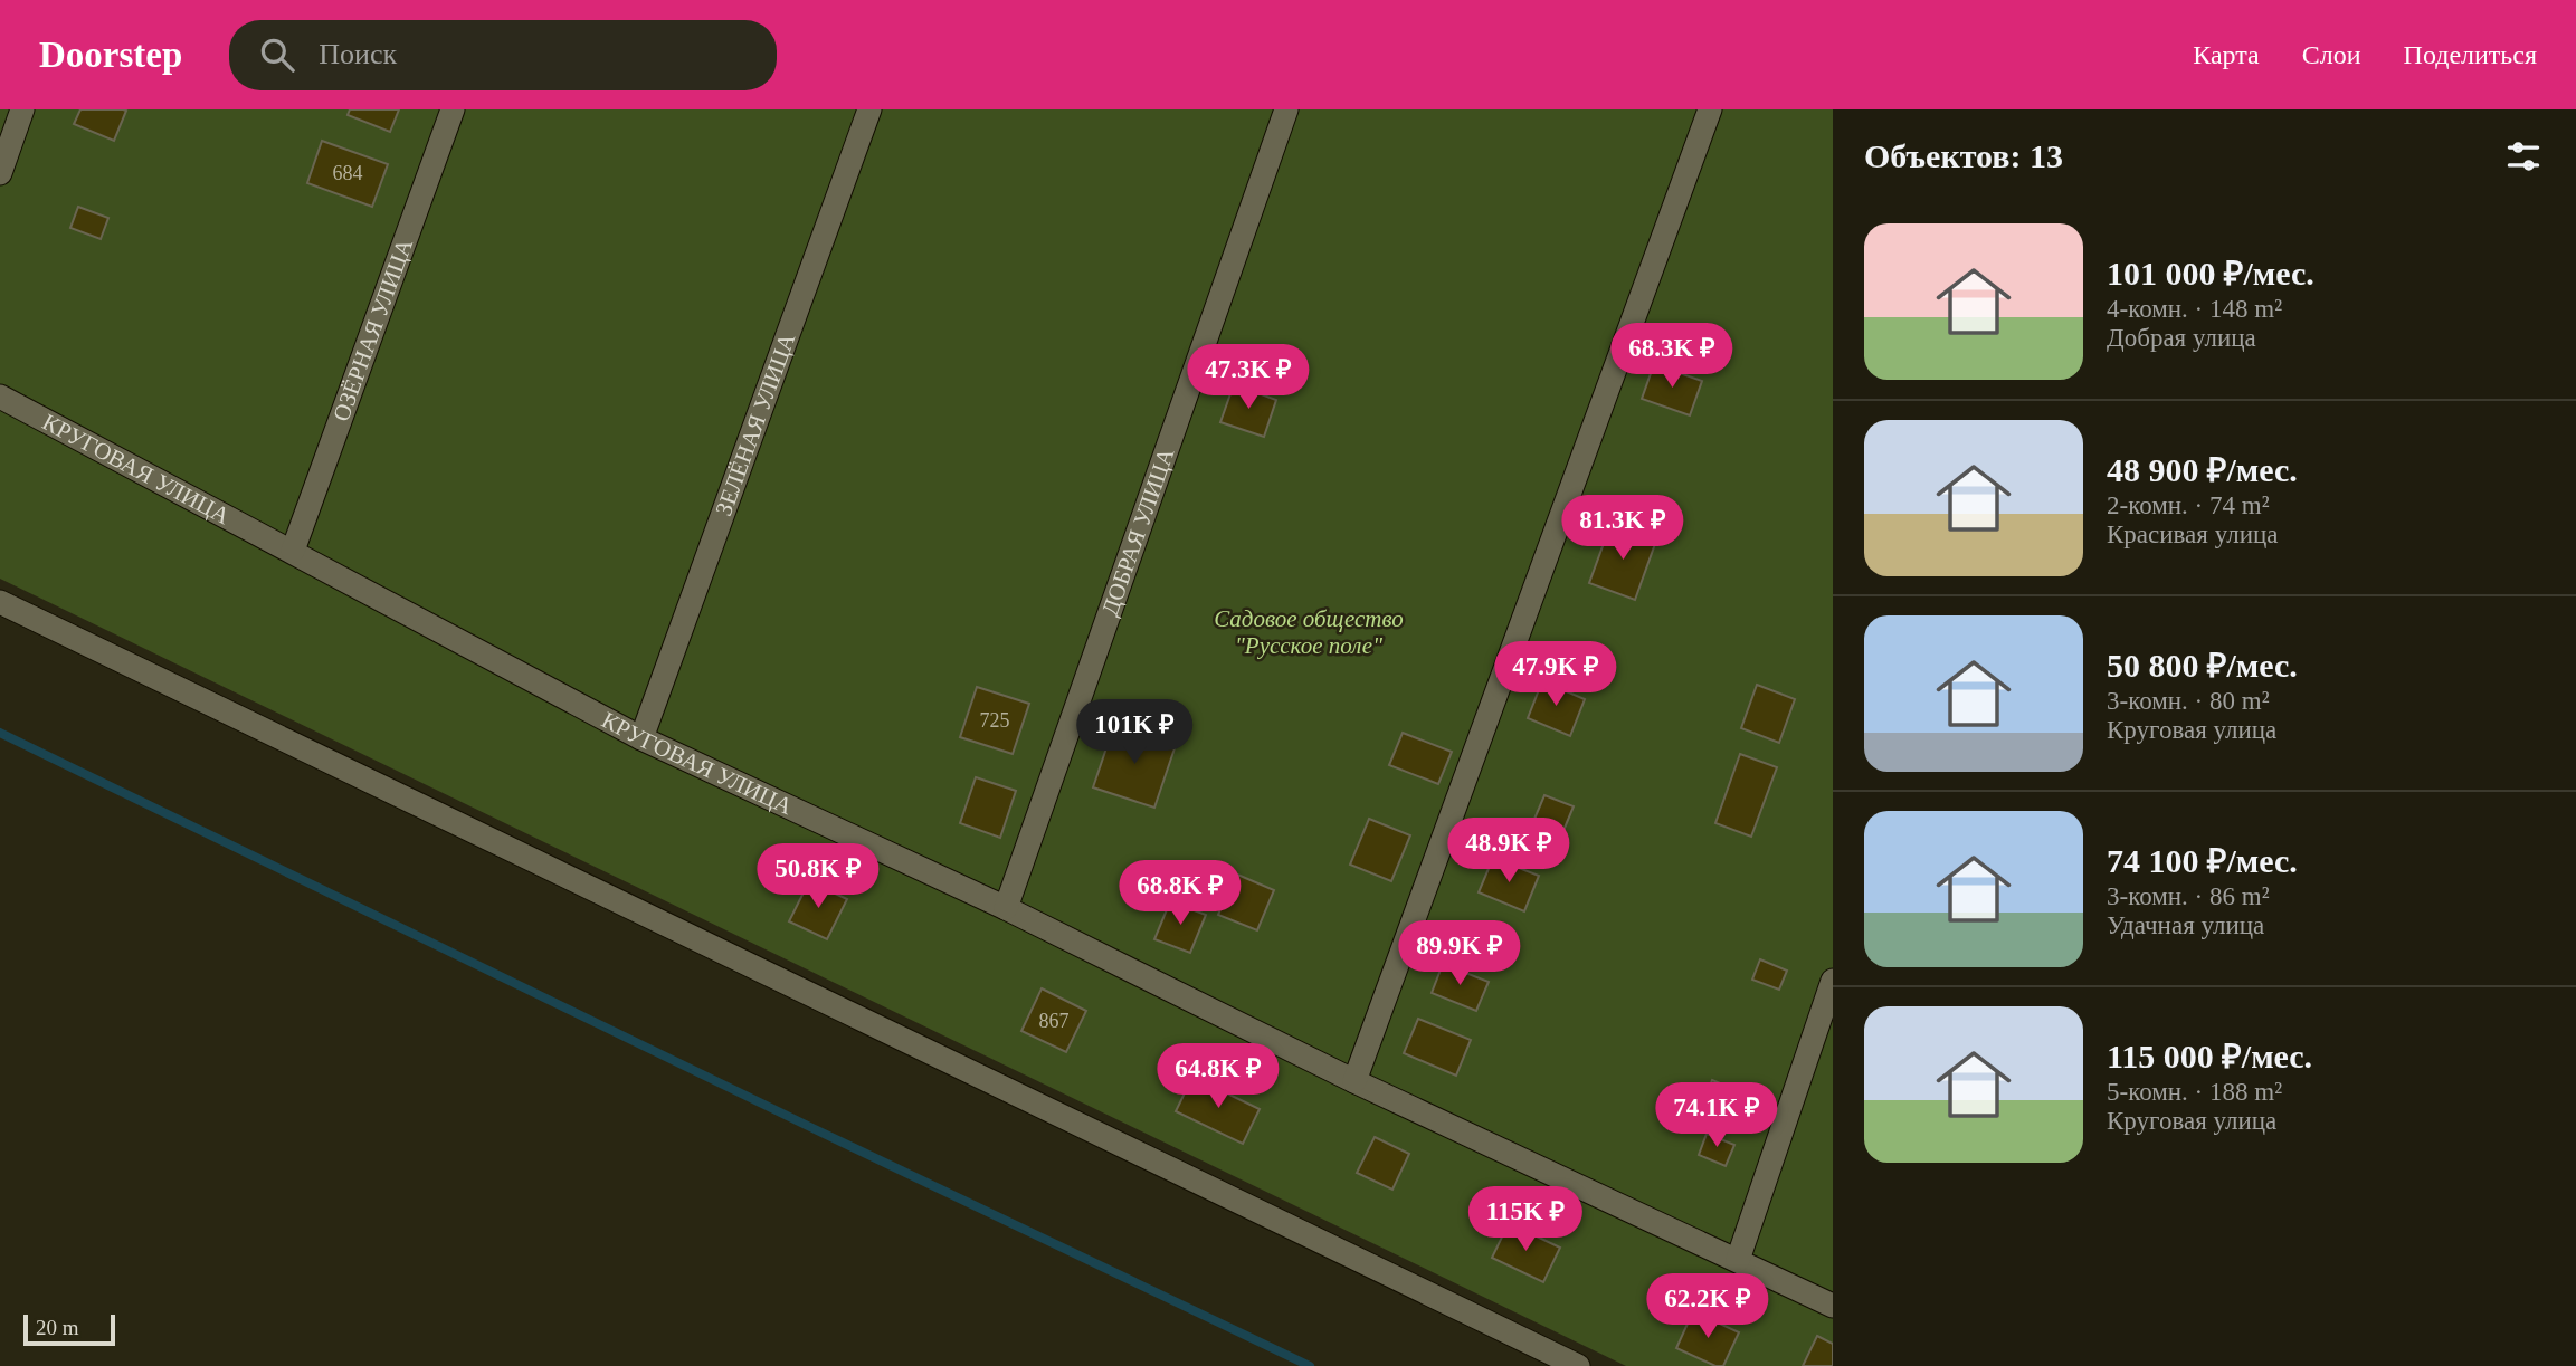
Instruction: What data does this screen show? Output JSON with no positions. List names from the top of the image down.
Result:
{
  "streets": {
    "street": [
      "ОЗЁРНАЯ УЛИЦА",
      "ЗЕЛЁНАЯ УЛИЦА",
      "КРУГОВАЯ УЛИЦА",
      "ДОБРАЯ УЛИЦА"
    ]
  },
  "crossings": [
    ["ОЗЁРНАЯ УЛИЦА", "КРУГОВАЯ УЛИЦА"],
    ["ЗЕЛЁНАЯ УЛИЦА", "КРУГОВАЯ УЛИЦА"],
    ["КРУГОВАЯ УЛИЦА", "ДОБРАЯ УЛИЦА"]
  ],
  "parks": ["Садовое общество \"Русское поле\""],
  "house_numbers": ["684", "725", "867"],
  "scale_bar": "20 m",
  "page": {
    "header": "Doorstep",
    "search": "Поиск",
    "nav": ["Карта", "Слои", "Поделиться"],
    "heading": "Объектов: 13",
    "list": [
      {
        "name": "101 000 ₽/мес.",
        "note": "4-комн. · 148 m² · Добрая улица"
      },
      {
        "name": "48 900 ₽/мес.",
        "note": "2-комн. · 74 m² · Красивая улица"
      },
      {
        "name": "50 800 ₽/мес.",
        "note": "3-комн. · 80 m² · Круговая улица"
      },
      {
        "name": "74 100 ₽/мес.",
        "note": "3-комн. · 86 m² · Удачная улица"
      },
      {
        "name": "115 000 ₽/мес.",
        "note": "5-комн. · 188 m² · Круговая улица"
      }
    ],
    "price": [
      "68.3K ₽",
      "47.3K ₽",
      "81.3K ₽",
      "47.9K ₽",
      "101K ₽",
      "48.9K ₽",
      "50.8K ₽",
      "68.8K ₽",
      "89.9K ₽",
      "64.8K ₽",
      "74.1K ₽",
      "115K ₽",
      "62.2K ₽"
    ],
    "scale": "20 m"
  }
}
